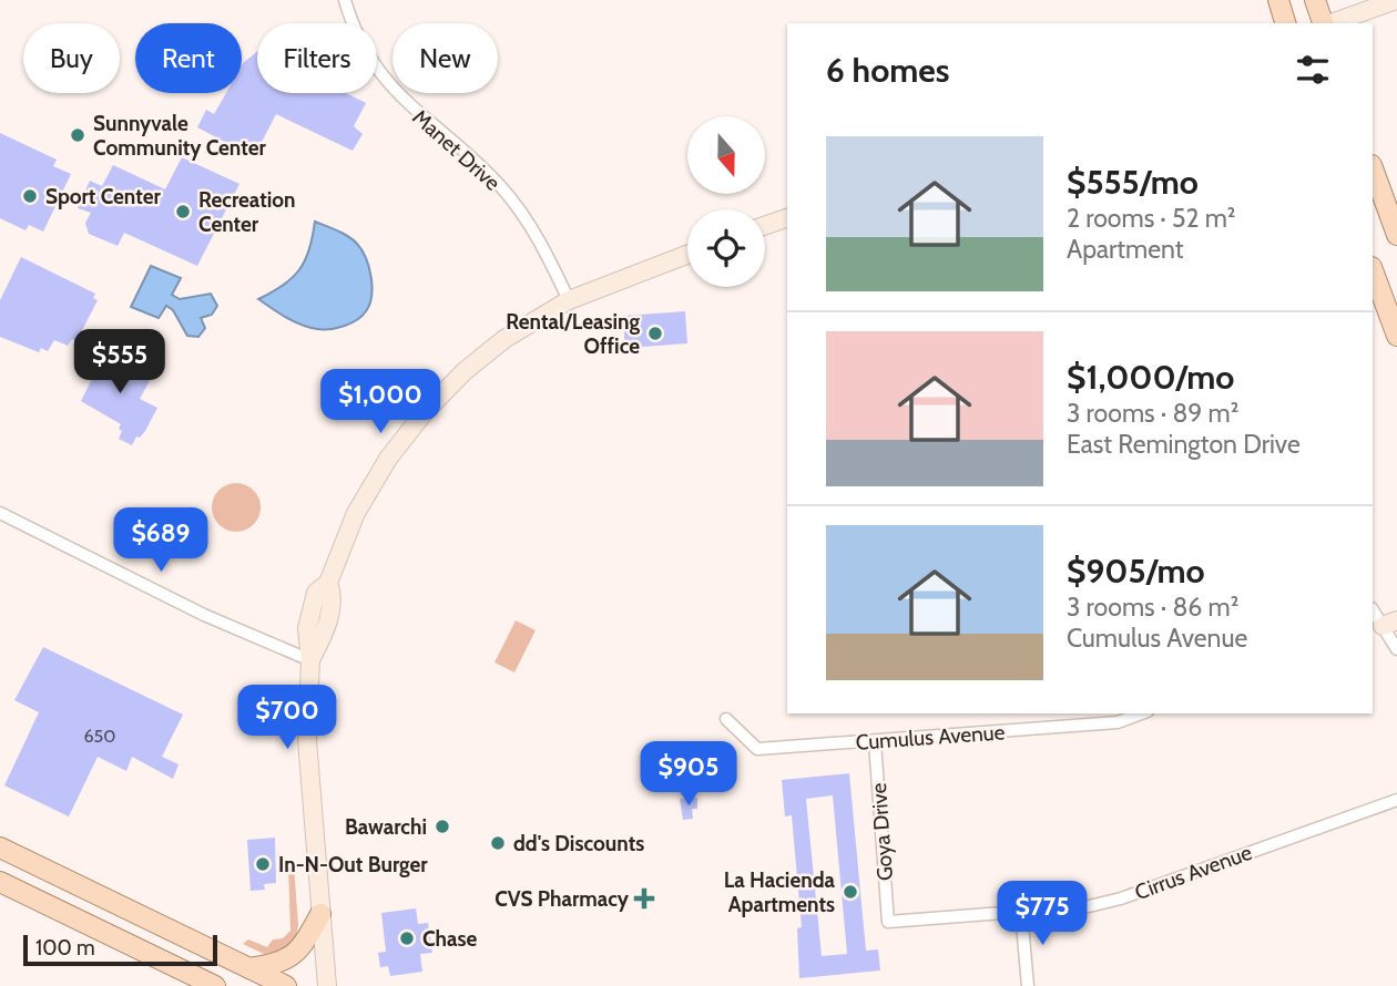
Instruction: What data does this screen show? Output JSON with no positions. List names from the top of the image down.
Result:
{
  "streets": {
    "street": [
      "Manet Drive",
      "Cumulus Avenue",
      "Goya Drive",
      "Cirrus Avenue"
    ]
  },
  "crossings": [
    ["Cumulus Avenue", "Goya Drive"],
    ["Goya Drive", "Cirrus Avenue"]
  ],
  "places": {
    "other": [
      "Sunnyvale Community Center",
      "Sport Center",
      "Recreation Center",
      "Rental/Leasing Office",
      "Bawarchi",
      "dd's Discounts",
      "In-N-Out Burger",
      "La Hacienda Apartments",
      "Chase"
    ],
    "health": ["CVS Pharmacy"]
  },
  "house_numbers": ["650"],
  "scale_bar": "100 m",
  "north": "bottom",
  "page": {
    "chip": [
      "Buy",
      "Rent",
      "Filters",
      "New"
    ],
    "heading": "6 homes",
    "list": [
      {
        "name": "$555/mo",
        "note": "2 rooms · 52 m² · Apartment"
      },
      {
        "name": "$1,000/mo",
        "note": "3 rooms · 89 m² · East Remington Drive"
      },
      {
        "name": "$905/mo",
        "note": "3 rooms · 86 m² · Cumulus Avenue"
      }
    ],
    "price": [
      "$555",
      "$1,000",
      "$689",
      "$700",
      "$905",
      "$775"
    ],
    "scale": "100 m"
  }
}
